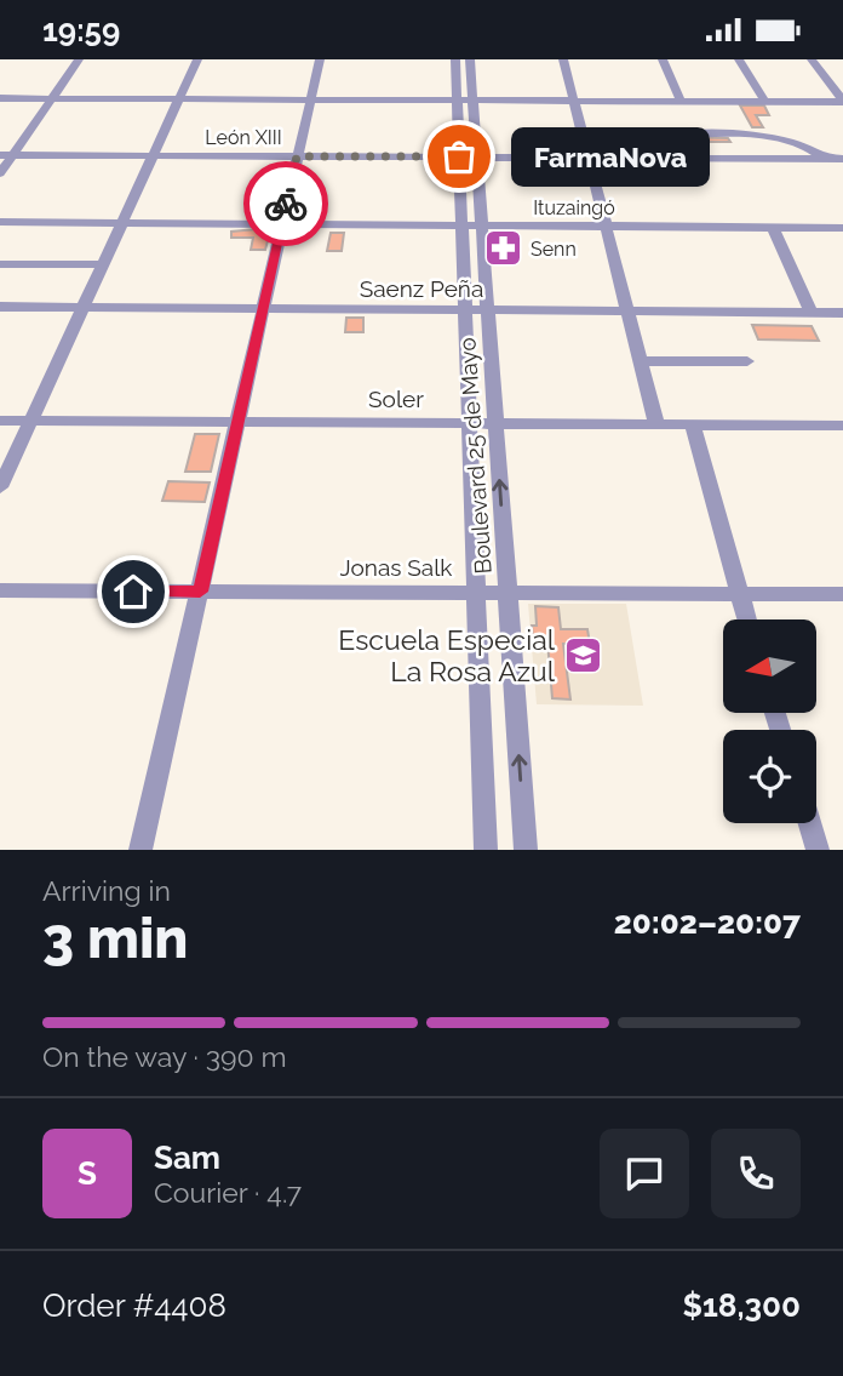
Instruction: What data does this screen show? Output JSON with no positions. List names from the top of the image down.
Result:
{
  "streets": {
    "street": [
      "León XIII",
      "Ituzaingó",
      "Saenz Peña",
      "Soler",
      "Boulevard 25 de Mayo",
      "Jonas Salk"
    ]
  },
  "crossings": [
    ["León XIII", "Boulevard 25 de Mayo"],
    ["Ituzaingó", "Boulevard 25 de Mayo"],
    ["Saenz Peña", "Boulevard 25 de Mayo"],
    ["Soler", "Boulevard 25 de Mayo"],
    ["Boulevard 25 de Mayo", "Jonas Salk"]
  ],
  "places": {
    "other": ["FarmaNova"],
    "pharmacy": ["Senn"],
    "school or university": ["Escuela Especial La Rosa Azul"]
  },
  "north": "left",
  "page": {
    "status": "19:59",
    "bubble": "FarmaNova",
    "heading": ["3 min", "Arriving in", "20:02–20:07"],
    "panel": [
      "Sam",
      "Courier · 4.7",
      "Order #4408",
      "$18,300"
    ],
    "bar": "On the way · 390 m",
    "round": "S"
  }
}
